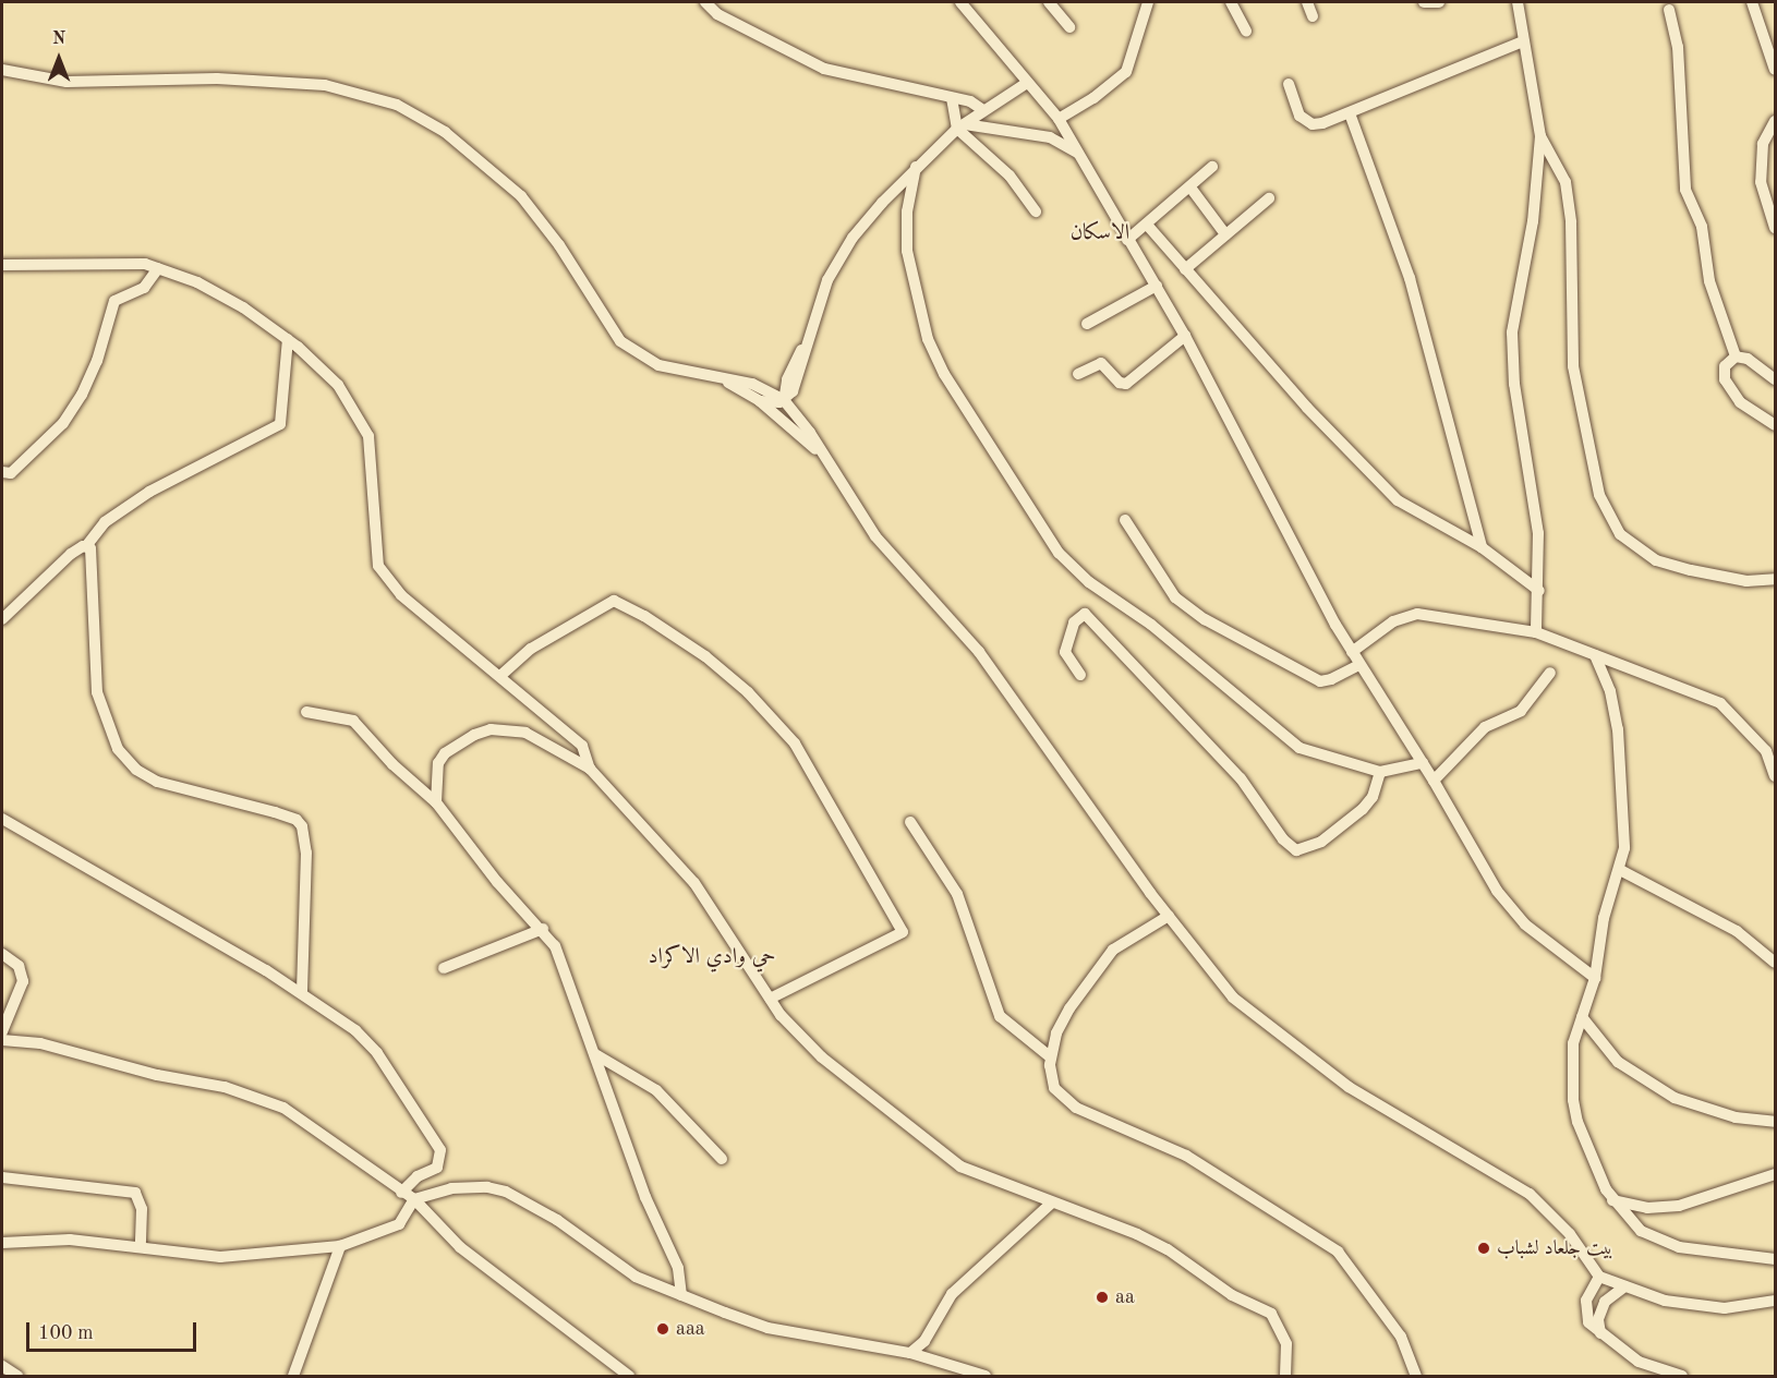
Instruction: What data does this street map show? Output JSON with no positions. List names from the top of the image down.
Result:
{
  "districts": ["الاسكان", "حي وادي الاكراد"],
  "places": ["بيت جلعاد لشباب", "aa", "aaa"],
  "scale_bar": "100 m",
  "north": "top"
}
